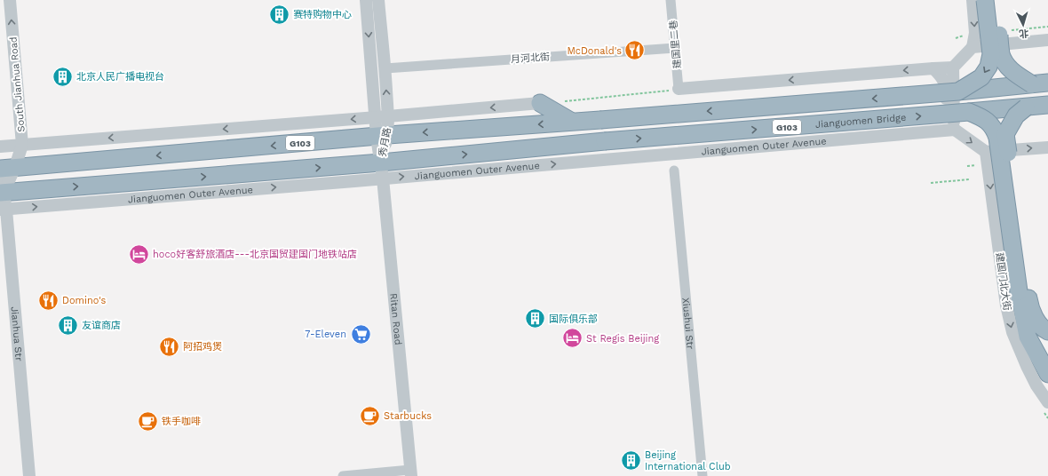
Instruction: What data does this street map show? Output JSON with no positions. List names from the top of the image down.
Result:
{
  "streets": {
    "highway": ["Jianguomen Bridge", "G103", "Jianguomen Outer Avenue"],
    "street": [
      "建国里二巷",
      "月河北街",
      "South Jianhua Road",
      "秀月路",
      "建国门北大街",
      "Ritan Road",
      "Xiushui Str",
      "Jianhua Str"
    ]
  },
  "crossings": [
    ["建国里二巷", "月河北街"],
    ["月河北街", "秀月路"],
    ["South Jianhua Road", "G103"],
    ["South Jianhua Road", "Jianguomen Outer Avenue"],
    ["South Jianhua Road", "Jianhua Str"],
    ["Jianguomen Bridge", "Jianguomen Outer Avenue"],
    ["G103", "秀月路"],
    ["秀月路", "Jianguomen Outer Avenue"],
    ["秀月路", "Ritan Road"],
    ["Jianguomen Outer Avenue", "Ritan Road"],
    ["Jianguomen Outer Avenue", "Jianhua Str"]
  ],
  "one_way": ["South Jianhua Road", "建国门北大街"],
  "places": {
    "building": [
      "赛特购物中心",
      "北京人民广播电视台",
      "国际俱乐部",
      "友谊商店",
      "Beijing International Club"
    ],
    "restaurant": ["McDonald's", "Domino's", "阿招鸡煲"],
    "hotel": ["hoco好客舒旅酒店---北京国贸建国门地铁站店", "St Regis Beijing"],
    "supermarket": ["7-Eleven"],
    "cafe": ["Starbucks", "铁手咖啡"]
  },
  "north": "bottom"
}
